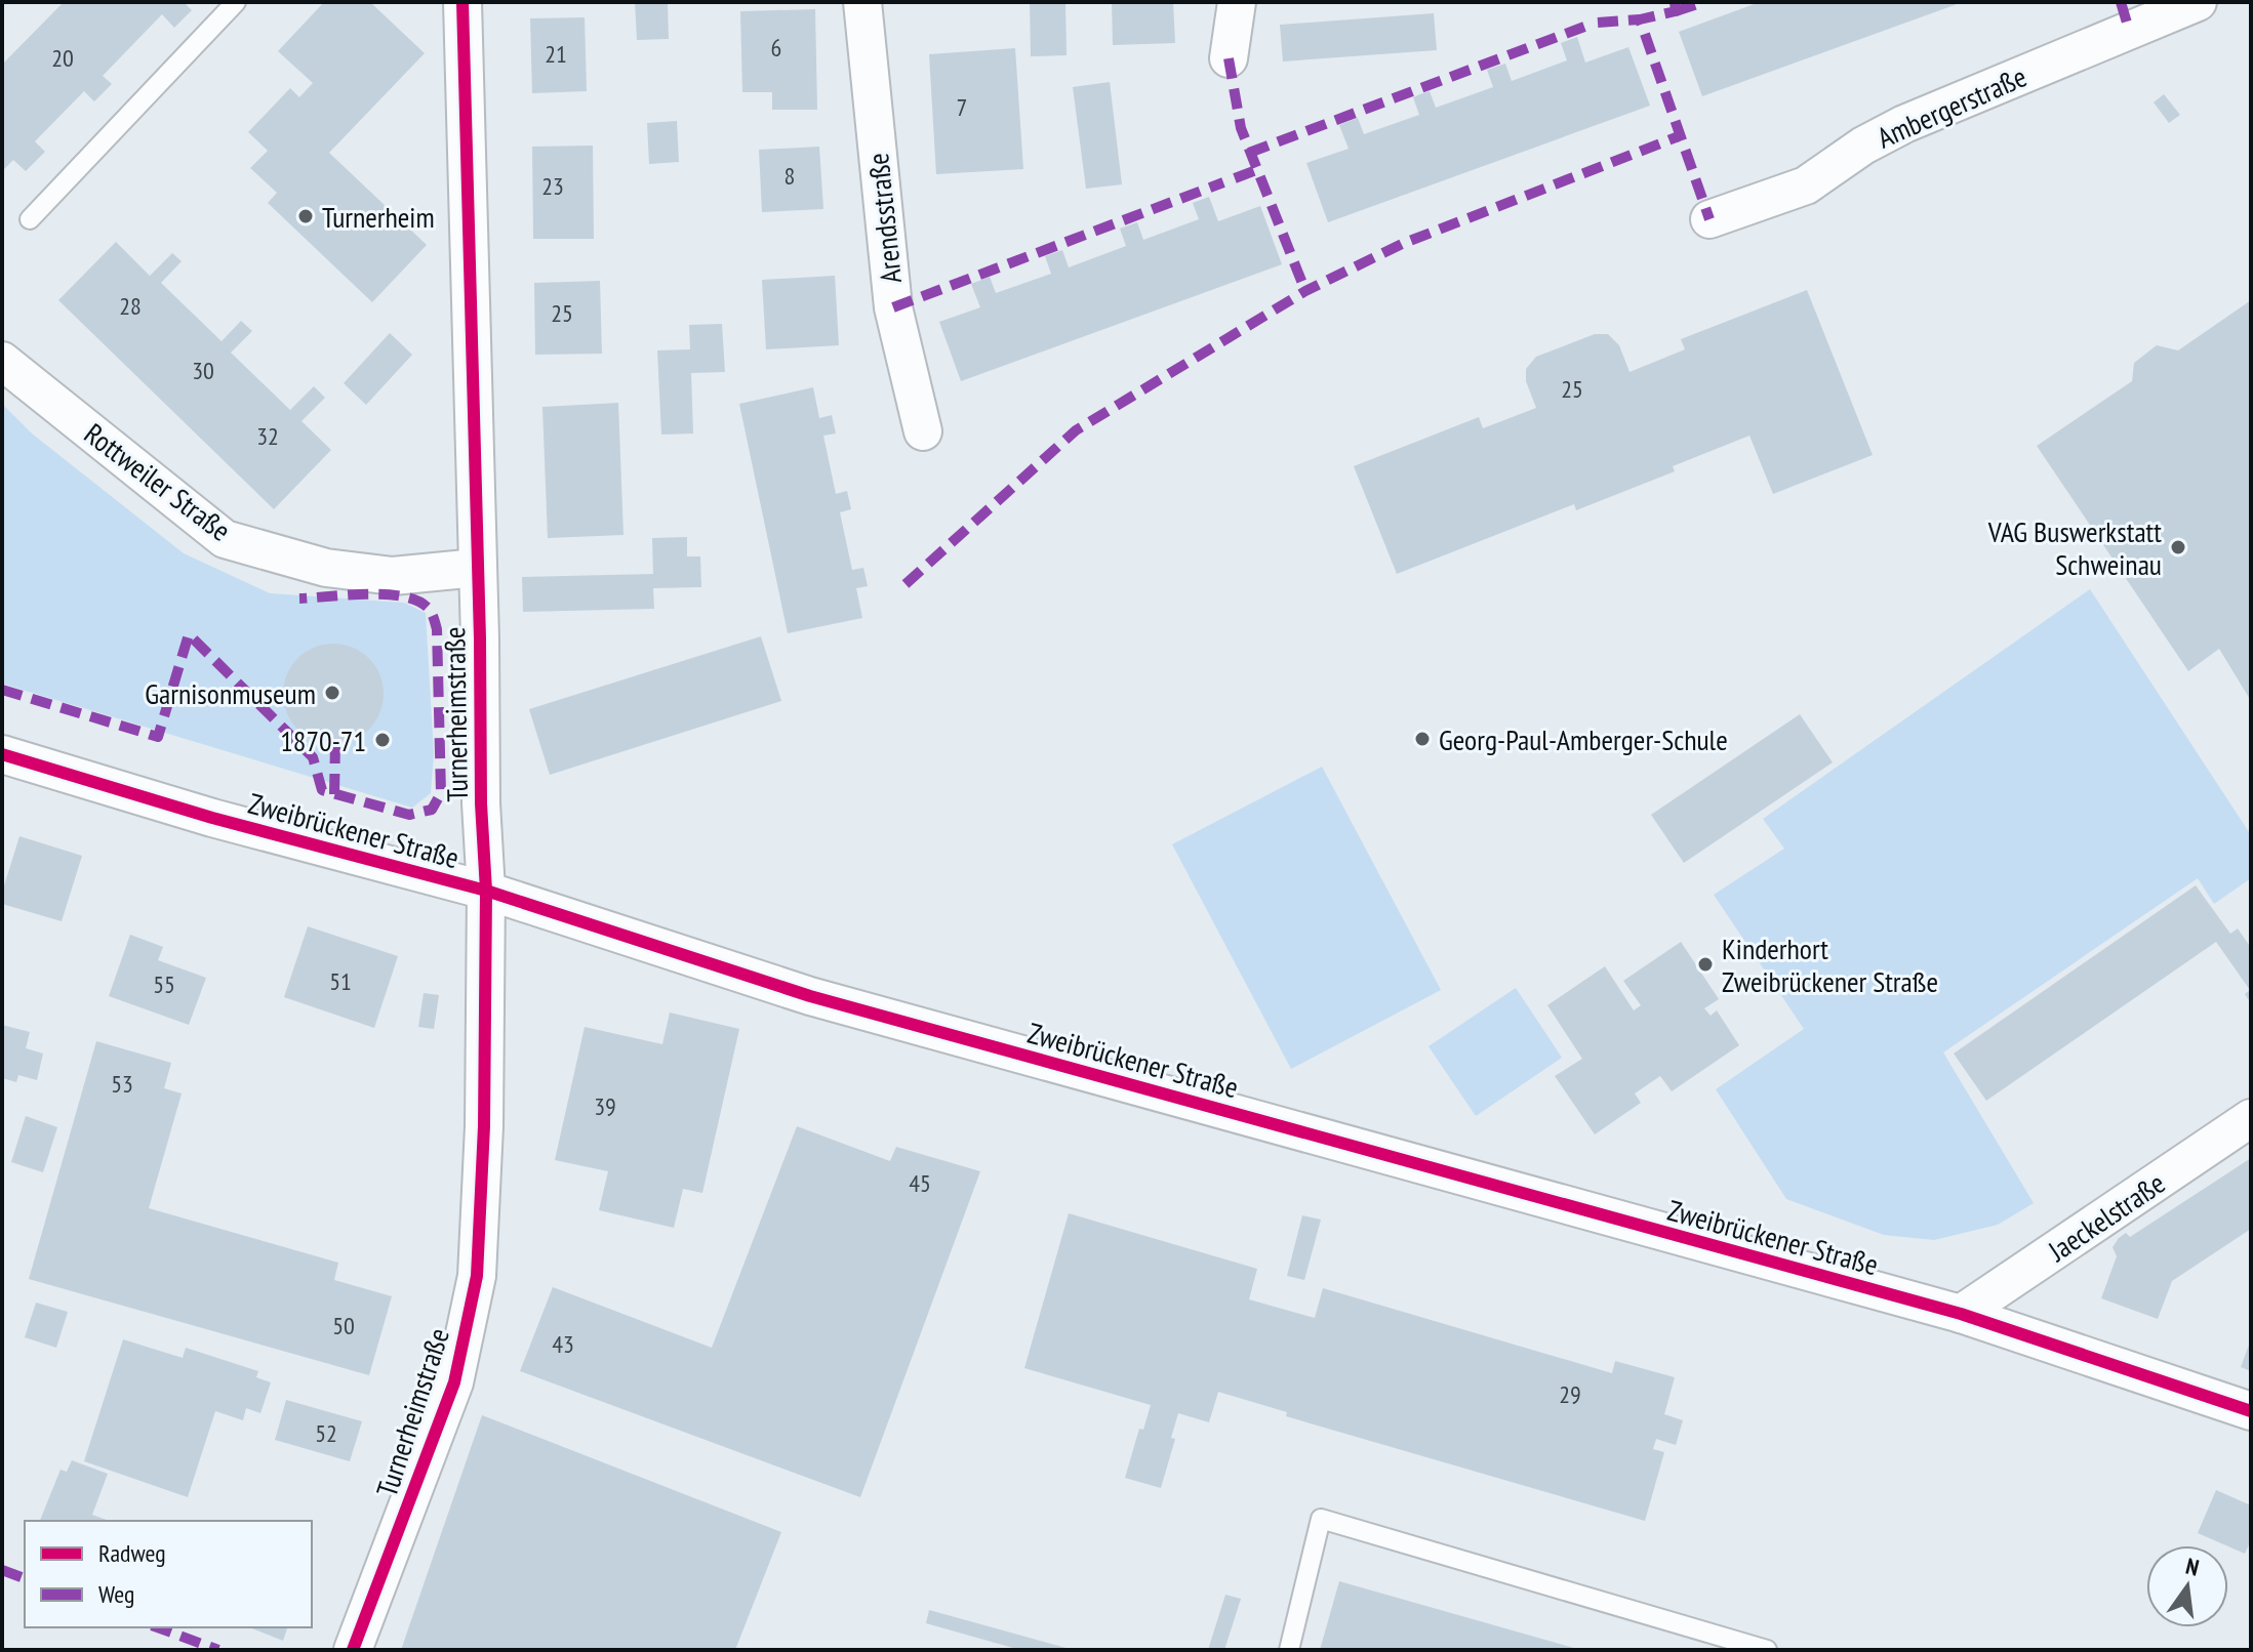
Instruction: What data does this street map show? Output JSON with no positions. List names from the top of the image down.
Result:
{
  "streets": {
    "street": [
      "Ambergerstraße",
      "Arendsstraße",
      "Rottweiler Straße",
      "Turnerheimstraße",
      "Zweibrückener Straße",
      "Jaeckelstraße"
    ]
  },
  "crossings": [
    ["Rottweiler Straße", "Turnerheimstraße"],
    ["Turnerheimstraße", "Zweibrückener Straße"],
    ["Zweibrückener Straße", "Jaeckelstraße"]
  ],
  "places": [
    "Turnerheim",
    "VAG Buswerkstatt Schweinau",
    "Garnisonmuseum",
    "Georg-Paul-Amberger-Schule",
    "1870-71",
    "Kinderhort Zweibrückener Straße"
  ],
  "house_numbers": [
    "6",
    "21",
    "20",
    "7",
    "8",
    "23",
    "28",
    "25",
    "30",
    "25",
    "32",
    "51",
    "55",
    "53",
    "39",
    "45",
    "50",
    "43",
    "29",
    "52"
  ],
  "legend": ["Radweg", "Weg"],
  "north": "top"
}
